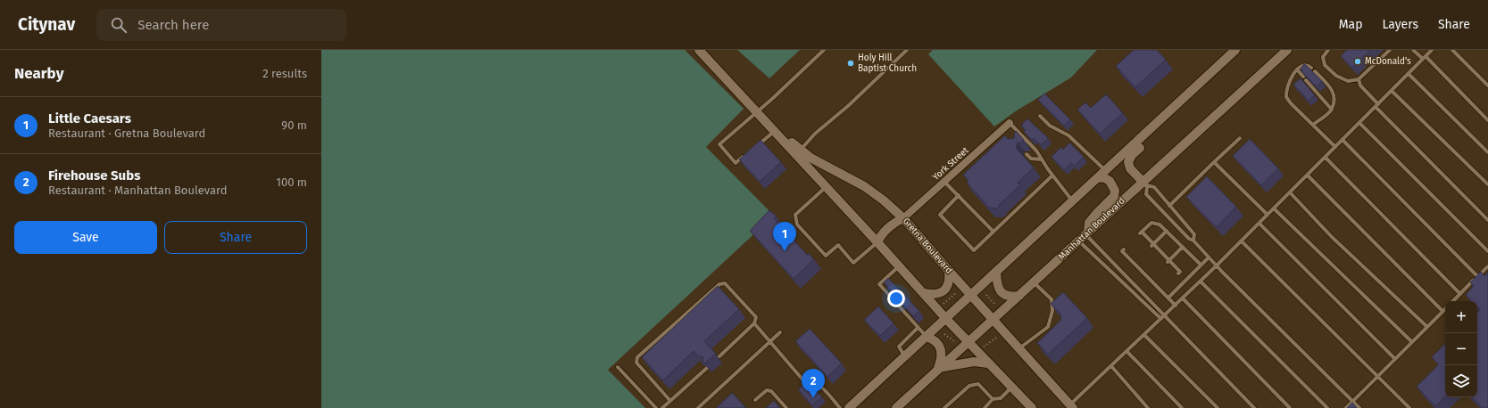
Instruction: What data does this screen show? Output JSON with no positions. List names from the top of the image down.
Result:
{
  "streets": {
    "street": ["York Street", "Manhattan Boulevard", "Gretna Boulevard"]
  },
  "crossings": [
    ["York Street", "Gretna Boulevard"],
    ["Manhattan Boulevard", "Gretna Boulevard"]
  ],
  "places": ["McDonald's", "Holy Hill Baptist Church"],
  "page": {
    "header": "Citynav",
    "search": "Search here",
    "nav": ["Map", "Layers", "Share"],
    "heading": ["Nearby", "2 results"],
    "list": [
      {
        "mark": "1",
        "name": "Little Caesars",
        "note": "Restaurant · Gretna Boulevard",
        "value": "90 m"
      },
      {
        "mark": "2",
        "name": "Firehouse Subs",
        "note": "Restaurant · Manhattan Boulevard",
        "value": "100 m"
      }
    ],
    "buttons": ["Save", "Share"],
    "pins": ["1", "2"],
    "map_buttons": ["+", "−"]
  }
}
